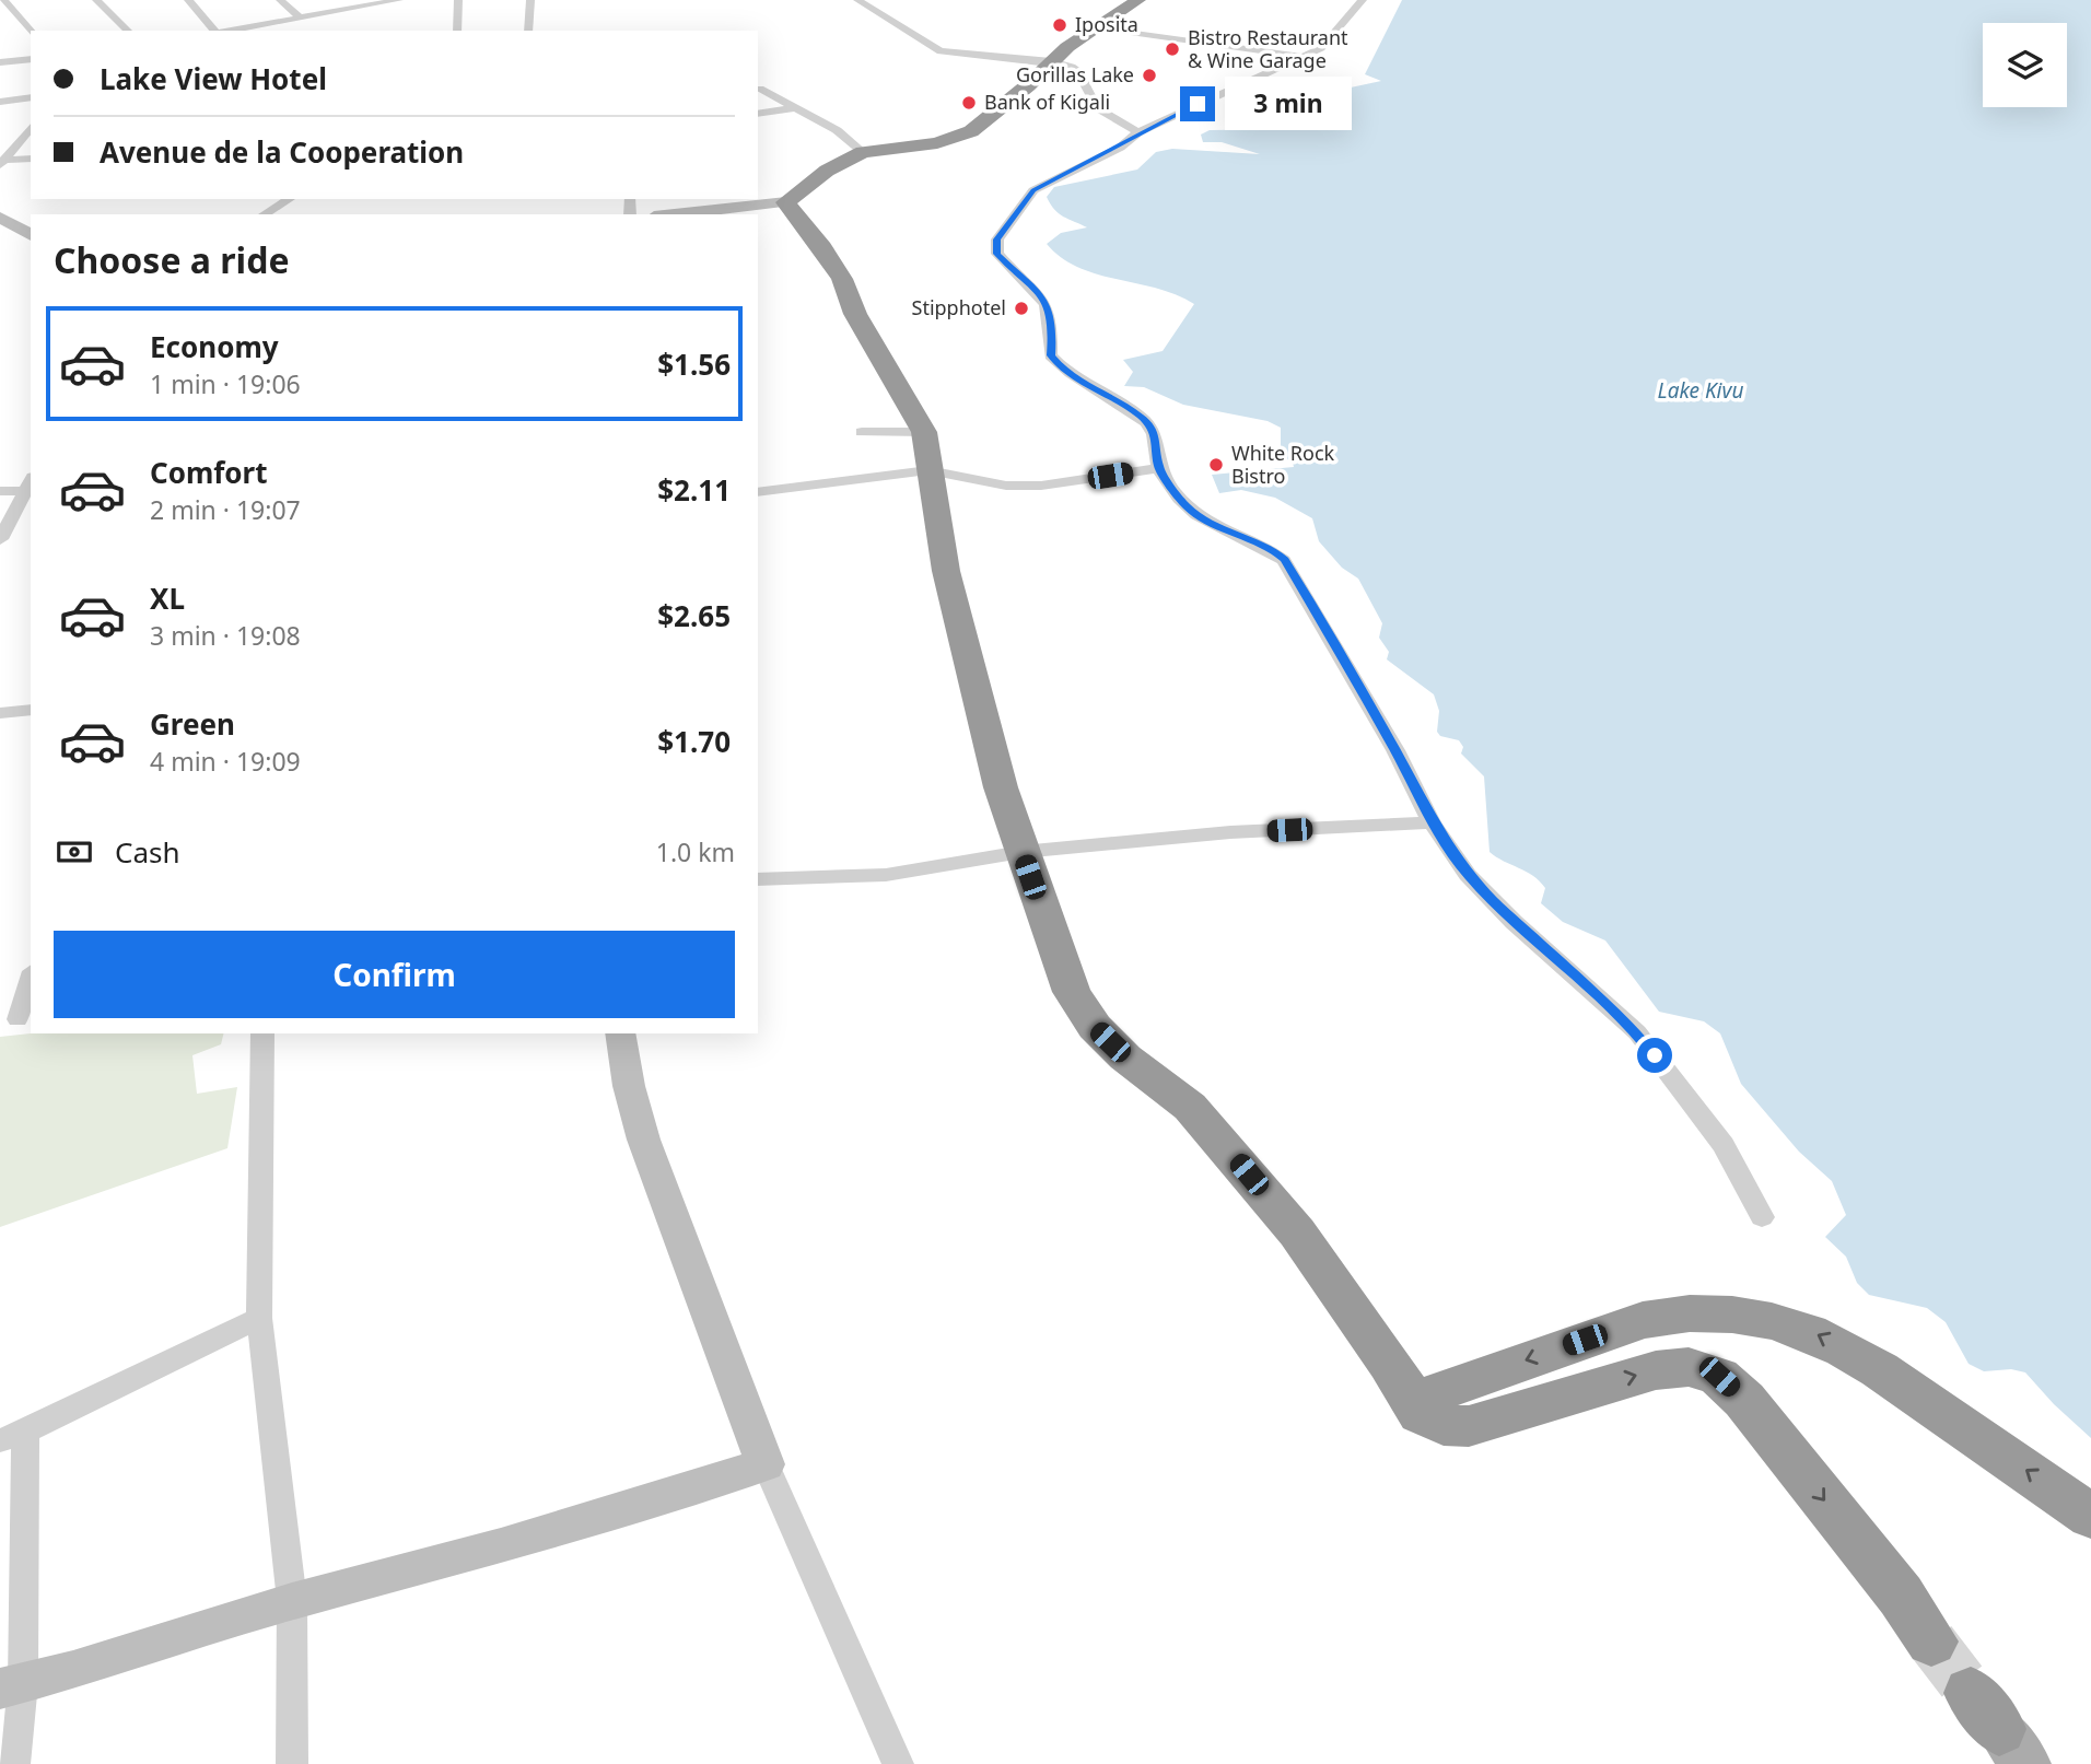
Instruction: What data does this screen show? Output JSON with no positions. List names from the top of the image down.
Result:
{
  "water": ["Lake Kivu"],
  "places": [
    "Iposita",
    "Bistro Restaurant & Wine Garage",
    "Gorillas Lake",
    "Bank of Kigali",
    "Stipphotel",
    "White Rock Bistro"
  ],
  "page": {
    "banner": ["Lake View Hotel", "Avenue de la Cooperation"],
    "bubble": "3 min",
    "heading": "Choose a ride",
    "list": [
      {
        "name": "Economy",
        "note": "1 min · 19:06",
        "value": "$1.56"
      },
      {
        "name": "Comfort",
        "note": "2 min · 19:07",
        "value": "$2.11"
      },
      {
        "name": "XL",
        "note": "3 min · 19:08",
        "value": "$2.65"
      },
      {
        "name": "Green",
        "note": "4 min · 19:09",
        "value": "$1.70"
      }
    ],
    "pay": ["Cash", "1.0 km"],
    "buttons": "Confirm"
  }
}
